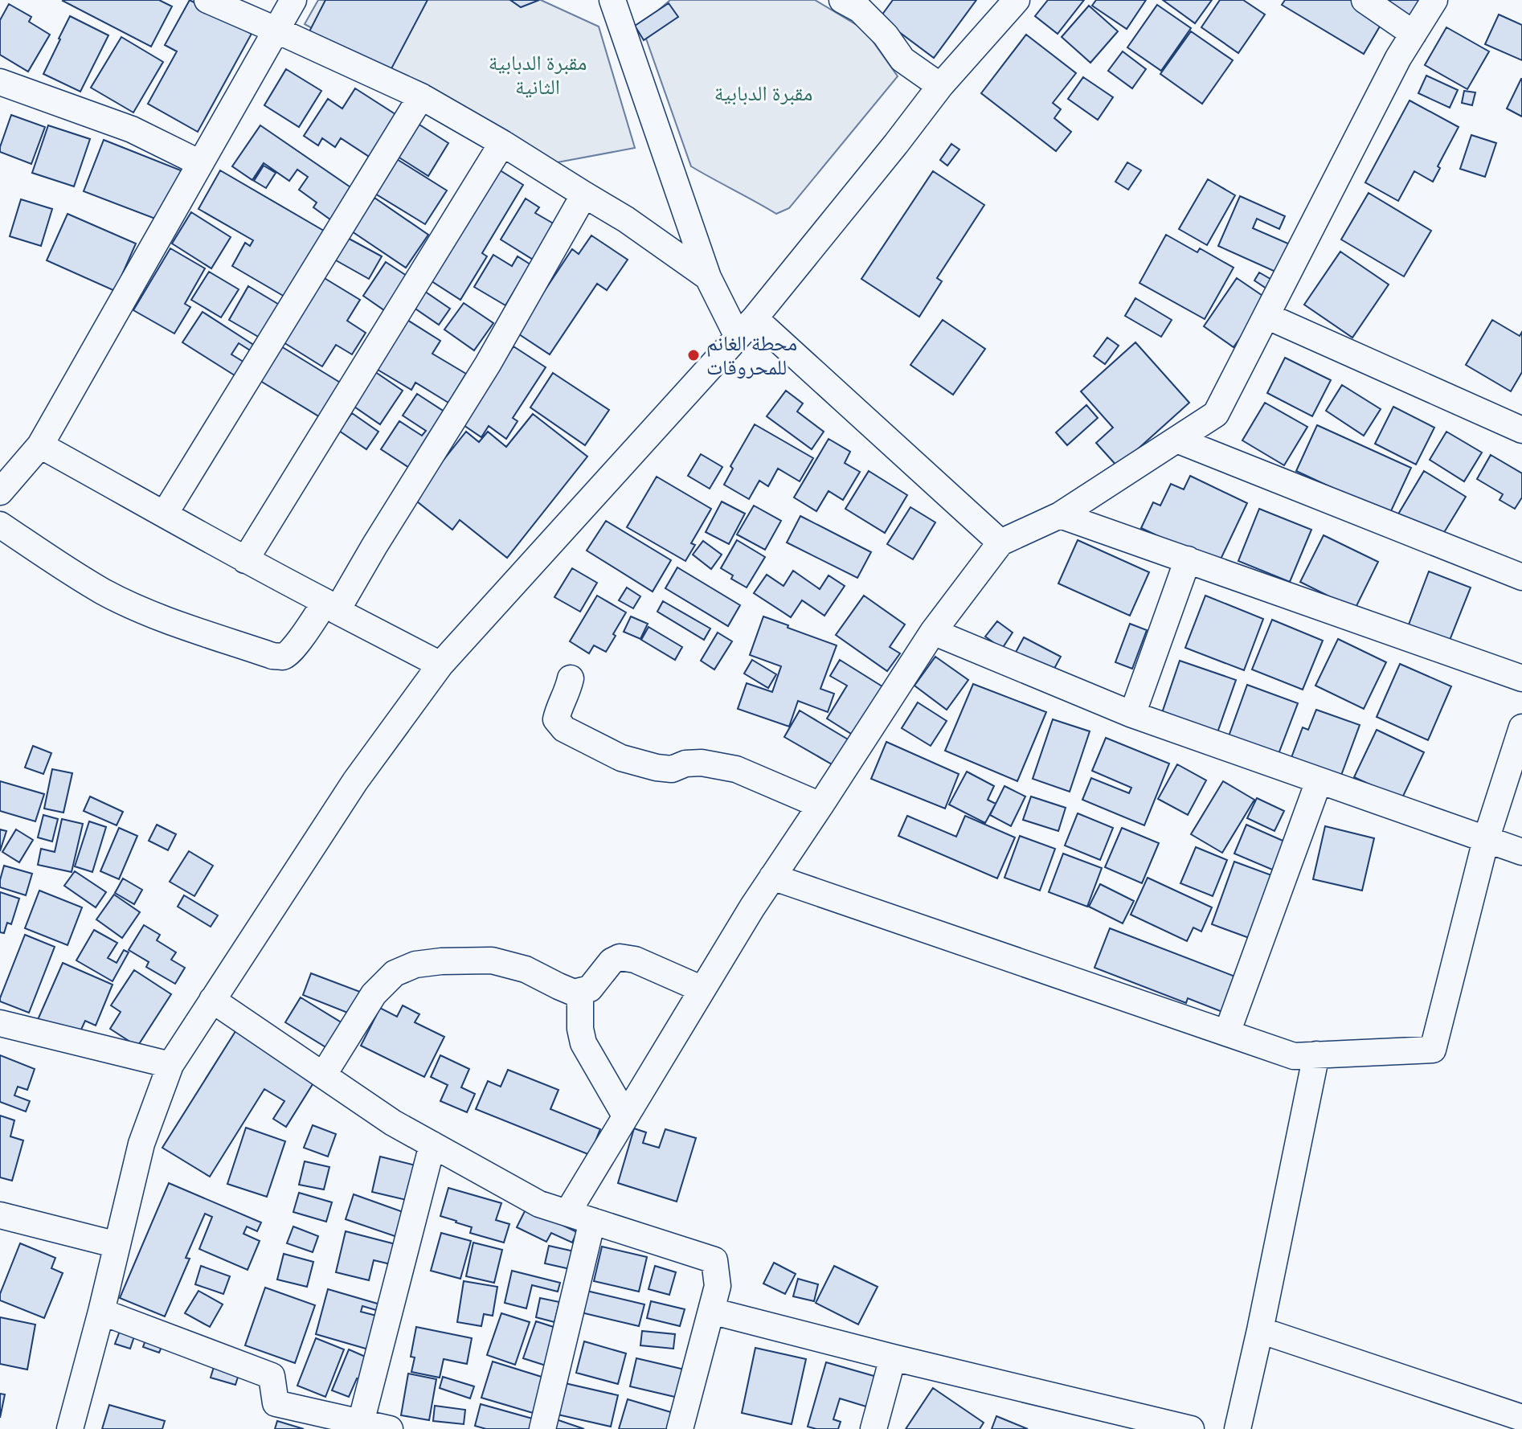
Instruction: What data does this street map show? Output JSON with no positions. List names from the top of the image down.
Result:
{
  "parks": ["مقبرة الدبابية الثانية", "مقبرة الدبابية"],
  "places": ["محطة الغانم للمحروقات"]
}
